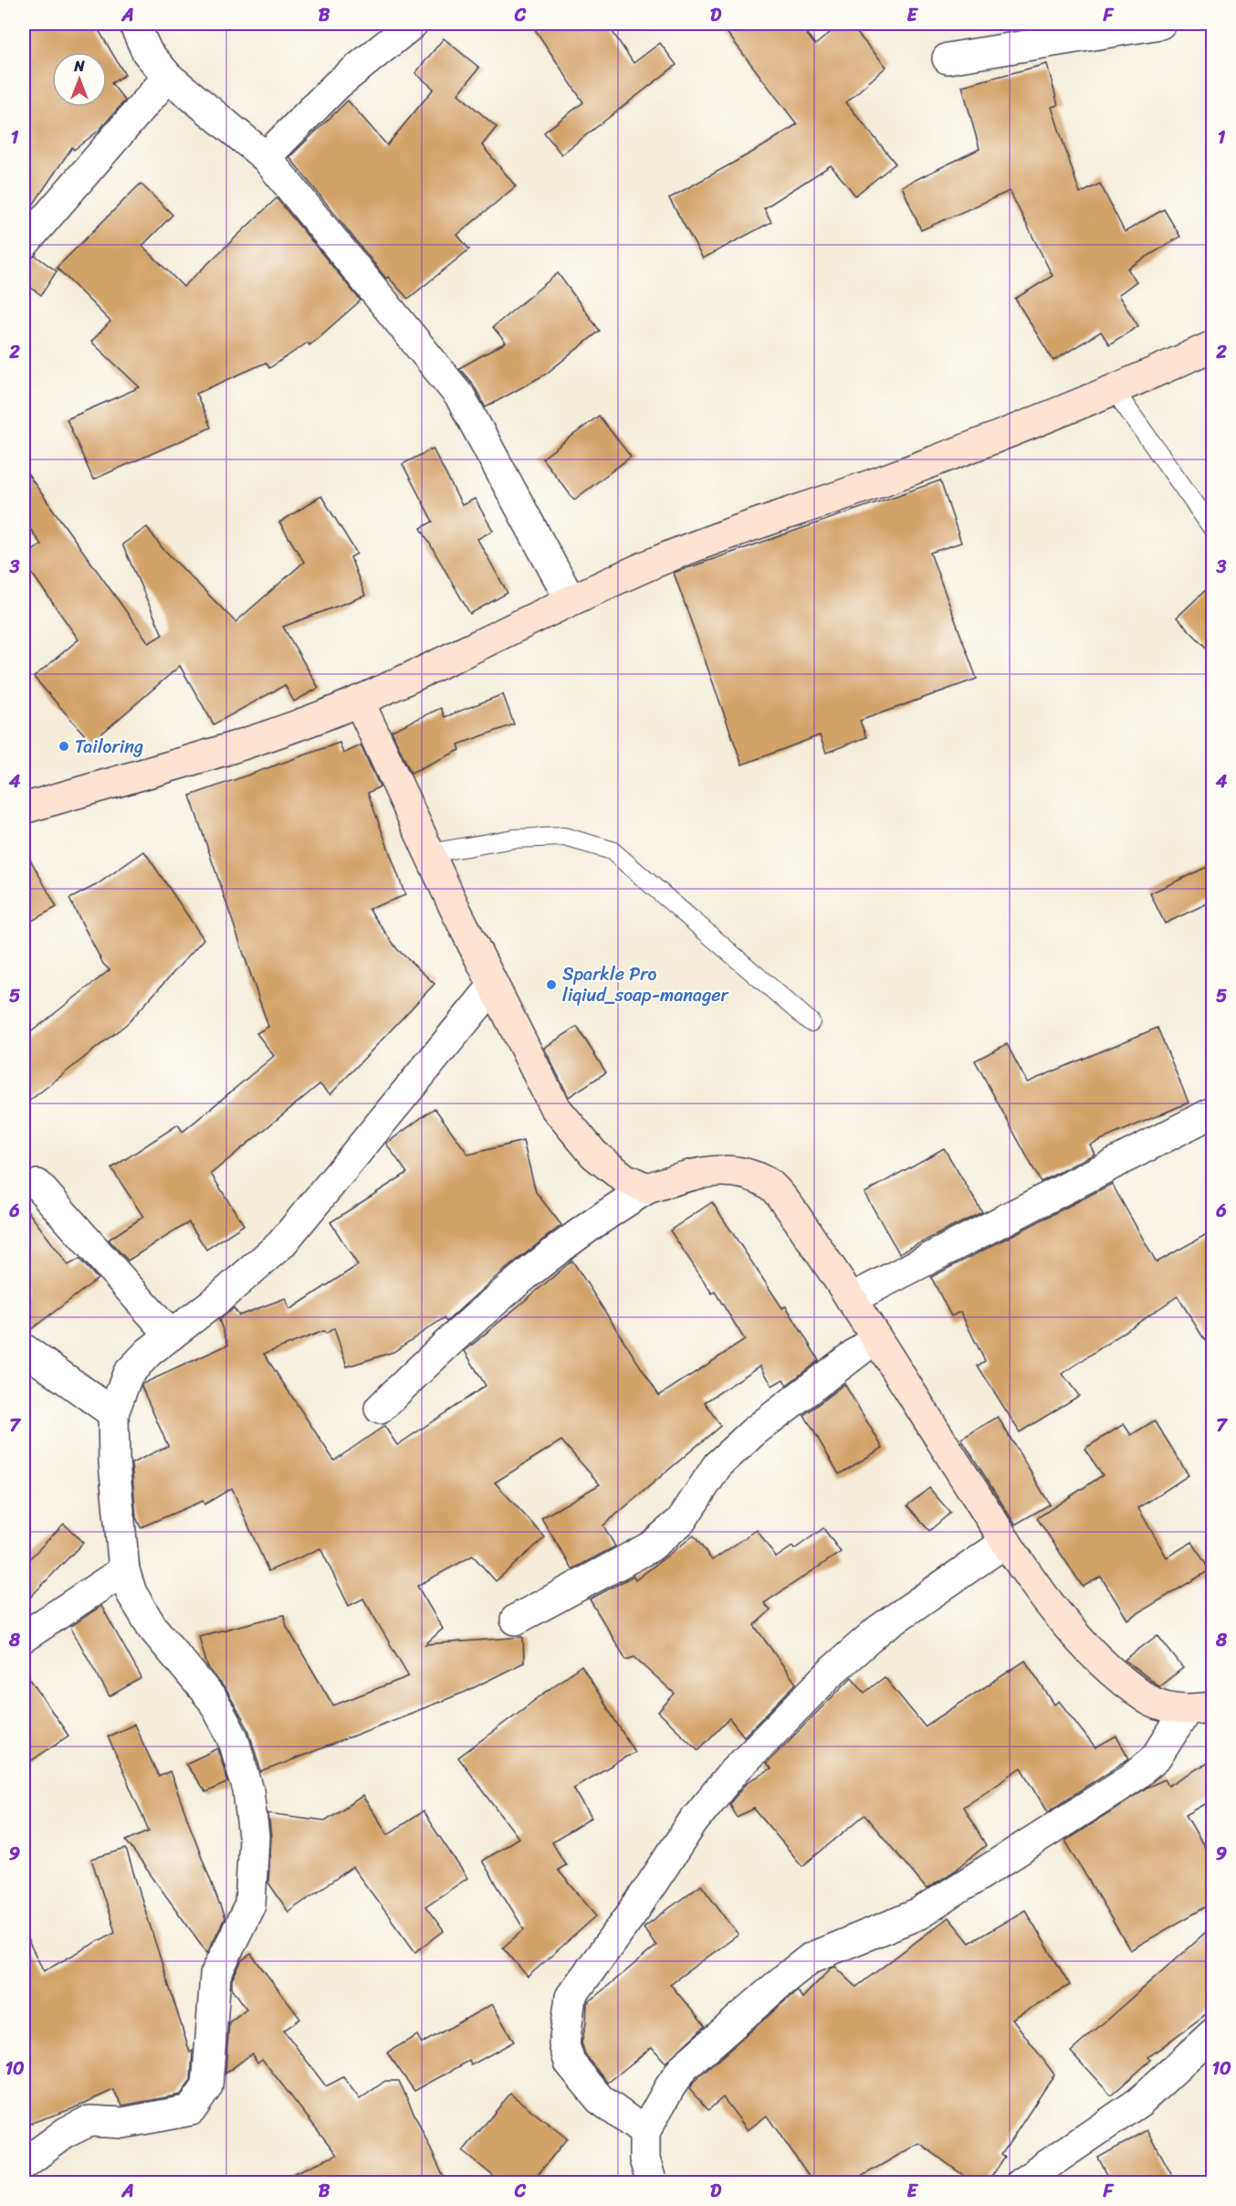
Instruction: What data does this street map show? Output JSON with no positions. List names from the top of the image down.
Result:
{
  "places": ["Tailoring", "Sparkle Pro liqiud_soap-manager"],
  "north": "top",
  "grid": {
    "columns": [
      "A",
      "B",
      "C",
      "D",
      "E",
      "F"
    ],
    "rows": [
      "1",
      "2",
      "3",
      "4",
      "5",
      "6",
      "7",
      "8",
      "9",
      "10"
    ]
  }
}
